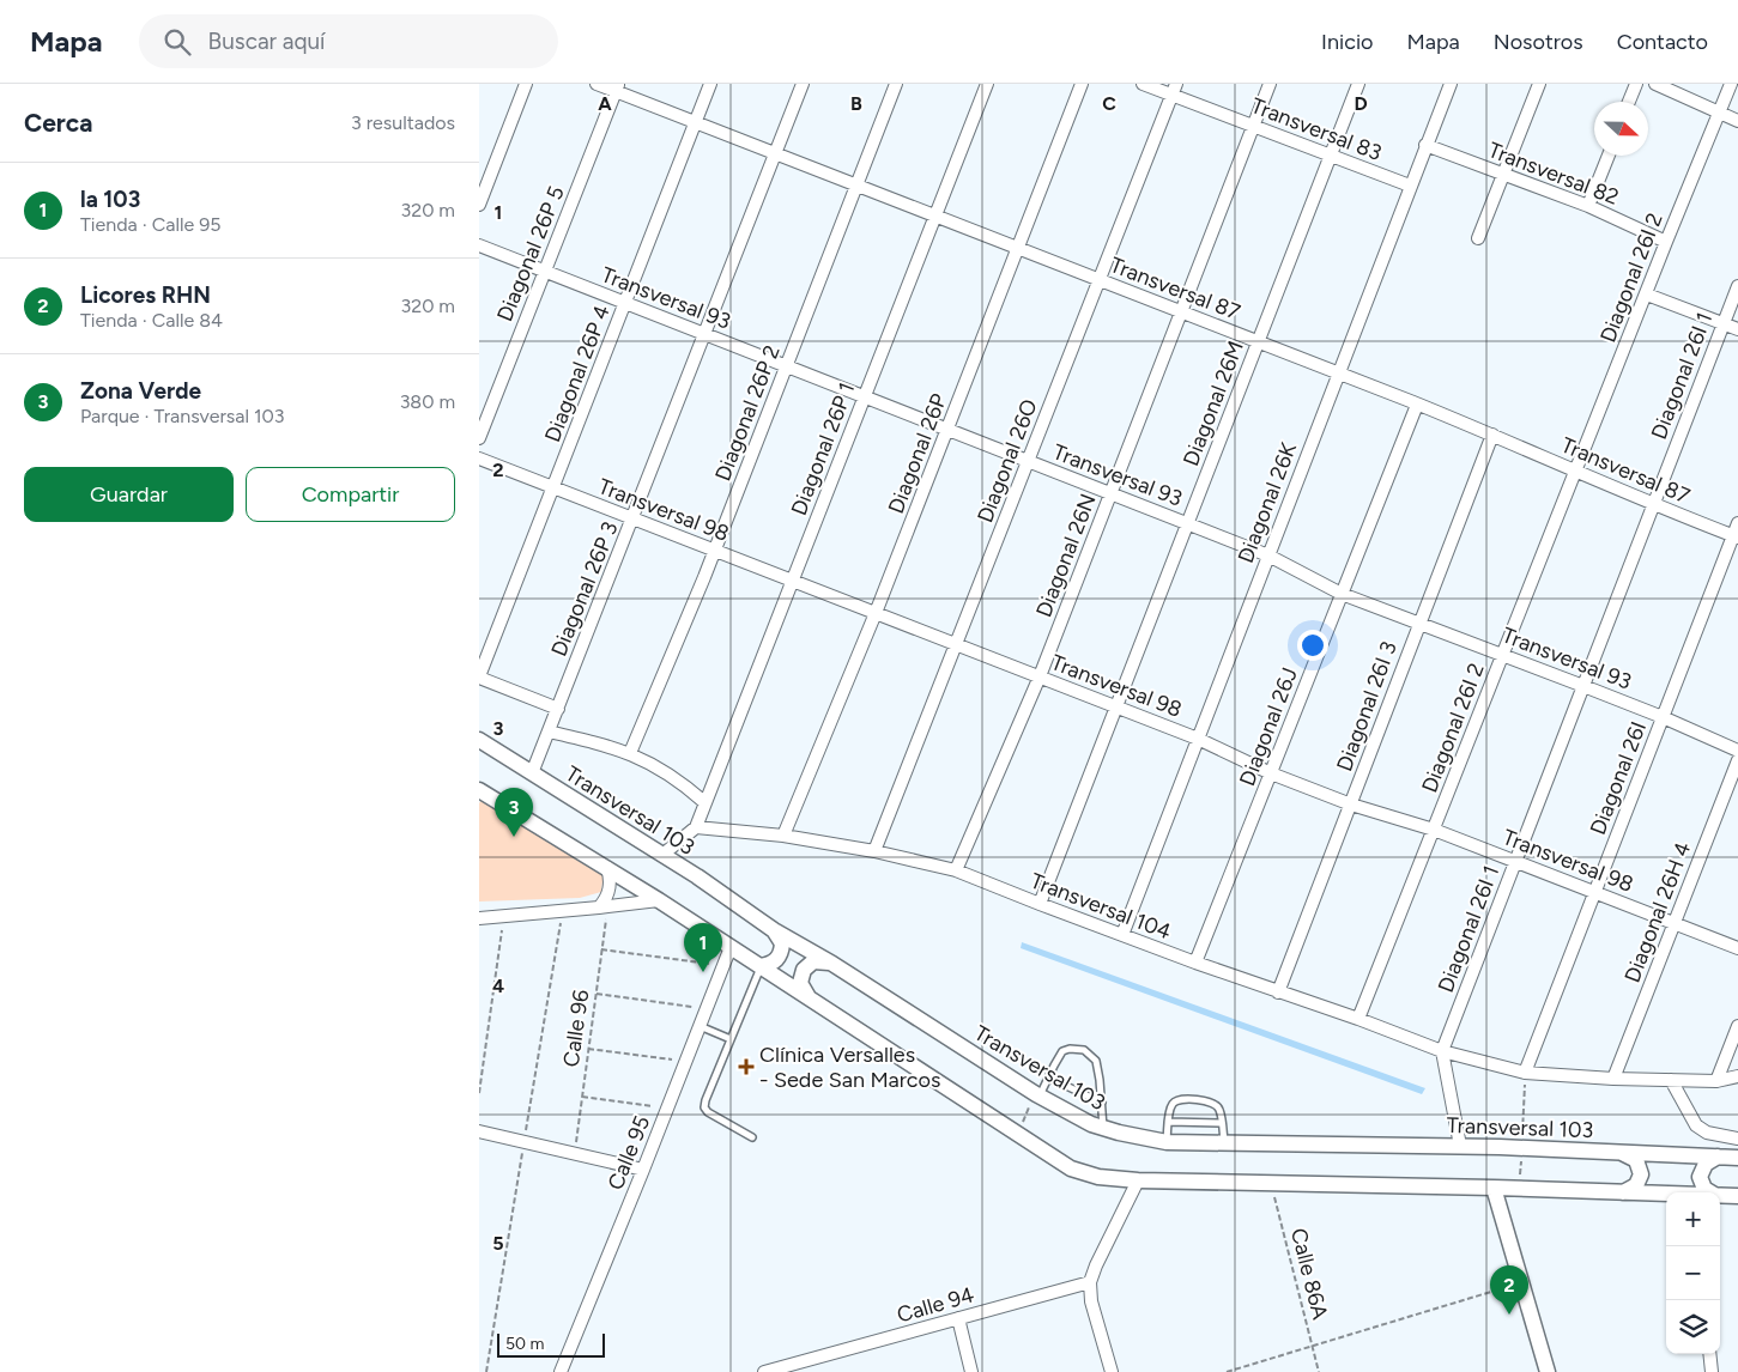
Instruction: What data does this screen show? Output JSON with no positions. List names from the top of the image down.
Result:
{
  "streets": {
    "street": [
      "Transversal 83",
      "Transversal 82",
      "Diagonal 26P 5",
      "Diagonal 26I 2",
      "Transversal 87",
      "Transversal 93",
      "Diagonal 26P 4",
      "Diagonal 26I 1",
      "Diagonal 26M",
      "Diagonal 26P 2",
      "Diagonal 26P 1",
      "Diagonal 26P",
      "Diagonal 26O",
      "Diagonal 26K",
      "Transversal 98",
      "Diagonal 26N",
      "Diagonal 26P 3",
      "Diagonal 26I 3",
      "Diagonal 26J",
      "Diagonal 26I",
      "Transversal 103",
      "Transversal 104",
      "Diagonal 26H 4",
      "Calle 95",
      "Calle 94"
    ],
    "path": ["Calle 96", "Calle 86A"]
  },
  "crossings": [
    ["Transversal 83", "Diagonal 26M"],
    ["Transversal 83", "Diagonal 26O"],
    ["Transversal 83", "Diagonal 26K"],
    ["Transversal 83", "Diagonal 26N"],
    ["Transversal 82", "Diagonal 26I 2"],
    ["Transversal 82", "Diagonal 26K"],
    ["Diagonal 26P 5", "Transversal 87"],
    ["Diagonal 26P 5", "Transversal 93"],
    ["Diagonal 26I 2", "Transversal 87"],
    ["Diagonal 26I 2", "Transversal 93"],
    ["Diagonal 26I 2", "Transversal 98"],
    ["Diagonal 26I 2", "Transversal 104"],
    ["Transversal 87", "Diagonal 26P 4"],
    ["Transversal 87", "Diagonal 26I 1"],
    ["Transversal 87", "Diagonal 26M"],
    ["Transversal 87", "Diagonal 26P 2"],
    ["Transversal 87", "Diagonal 26P 1"],
    ["Transversal 87", "Diagonal 26P"],
    ["Transversal 87", "Diagonal 26O"],
    ["Transversal 87", "Diagonal 26K"],
    ["Transversal 87", "Diagonal 26N"],
    ["Transversal 87", "Diagonal 26P 3"],
    ["Transversal 87", "Diagonal 26I 3"],
    ["Transversal 87", "Diagonal 26J"],
    ["Transversal 87", "Diagonal 26I"],
    ["Transversal 93", "Diagonal 26P 4"],
    ["Transversal 93", "Diagonal 26I 1"],
    ["Transversal 93", "Diagonal 26M"],
    ["Transversal 93", "Diagonal 26P 2"],
    ["Transversal 93", "Diagonal 26P 1"],
    ["Transversal 93", "Diagonal 26P"],
    ["Transversal 93", "Diagonal 26O"],
    ["Transversal 93", "Diagonal 26K"],
    ["Transversal 93", "Diagonal 26N"],
    ["Transversal 93", "Diagonal 26P 3"],
    ["Transversal 93", "Diagonal 26I 3"],
    ["Transversal 93", "Diagonal 26J"],
    ["Transversal 93", "Diagonal 26I"],
    ["Diagonal 26P 4", "Transversal 98"],
    ["Diagonal 26I 1", "Transversal 98"],
    ["Diagonal 26I 1", "Transversal 104"],
    ["Diagonal 26M", "Transversal 98"],
    ["Diagonal 26M", "Transversal 104"],
    ["Diagonal 26P 2", "Transversal 98"],
    ["Diagonal 26P 1", "Transversal 98"],
    ["Diagonal 26P 1", "Transversal 104"],
    ["Diagonal 26P", "Transversal 98"],
    ["Diagonal 26P", "Transversal 104"],
    ["Diagonal 26O", "Transversal 98"],
    ["Diagonal 26O", "Transversal 104"],
    ["Diagonal 26K", "Transversal 98"],
    ["Diagonal 26K", "Transversal 104"],
    ["Transversal 98", "Diagonal 26N"],
    ["Transversal 98", "Diagonal 26P 3"],
    ["Transversal 98", "Diagonal 26I 3"],
    ["Transversal 98", "Diagonal 26J"],
    ["Transversal 98", "Diagonal 26I"],
    ["Transversal 98", "Diagonal 26H 4"],
    ["Diagonal 26N", "Transversal 104"],
    ["Diagonal 26P 3", "Transversal 103"],
    ["Diagonal 26I 3", "Transversal 104"],
    ["Diagonal 26J", "Transversal 104"],
    ["Diagonal 26I", "Transversal 104"]
  ],
  "places": {
    "health": ["Clínica Versalles - Sede San Marcos"]
  },
  "scale_bar": "50 m",
  "north": "right",
  "page": {
    "header": "Mapa",
    "search": "Buscar aquí",
    "nav": [
      "Inicio",
      "Mapa",
      "Nosotros",
      "Contacto"
    ],
    "heading": ["Cerca", "3 resultados"],
    "list": [
      {
        "mark": "1",
        "name": "la 103",
        "note": "Tienda · Calle 95",
        "value": "320 m"
      },
      {
        "mark": "2",
        "name": "Licores RHN",
        "note": "Tienda · Calle 84",
        "value": "320 m"
      },
      {
        "mark": "3",
        "name": "Zona Verde",
        "note": "Parque · Transversal 103",
        "value": "380 m"
      }
    ],
    "buttons": ["Guardar", "Compartir"],
    "pins": ["3", "1", "2"],
    "map_buttons": ["+", "−"],
    "scale": "50 m"
  },
  "grid": {
    "columns": [
      "A",
      "B",
      "C",
      "D"
    ],
    "rows": [
      "1",
      "2",
      "3",
      "4",
      "5"
    ]
  }
}
